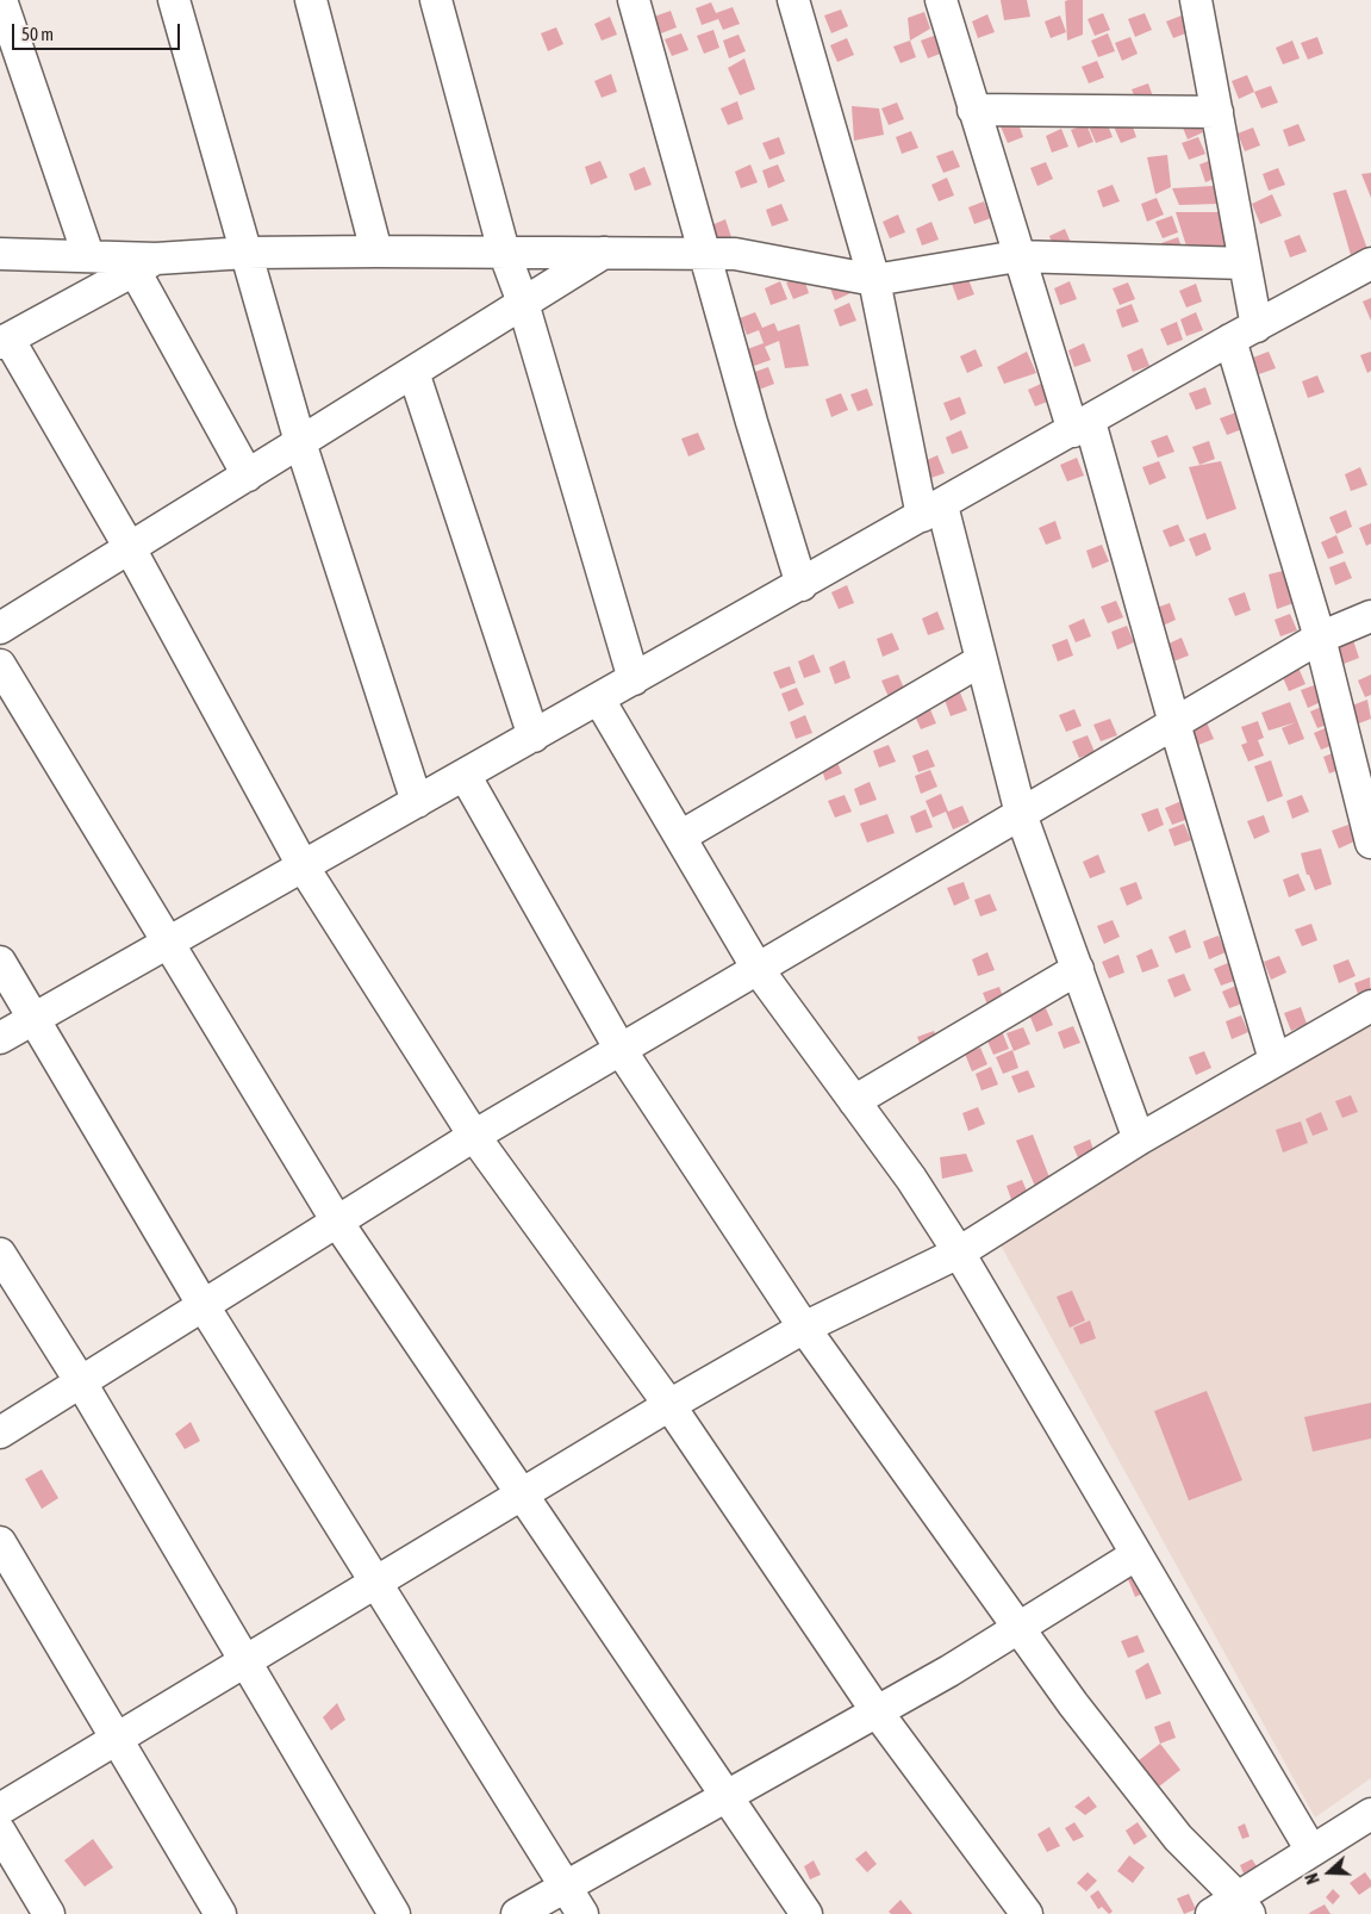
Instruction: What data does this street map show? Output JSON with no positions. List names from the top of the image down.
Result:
{
  "scale_bar": "50 m",
  "north": "left"
}
